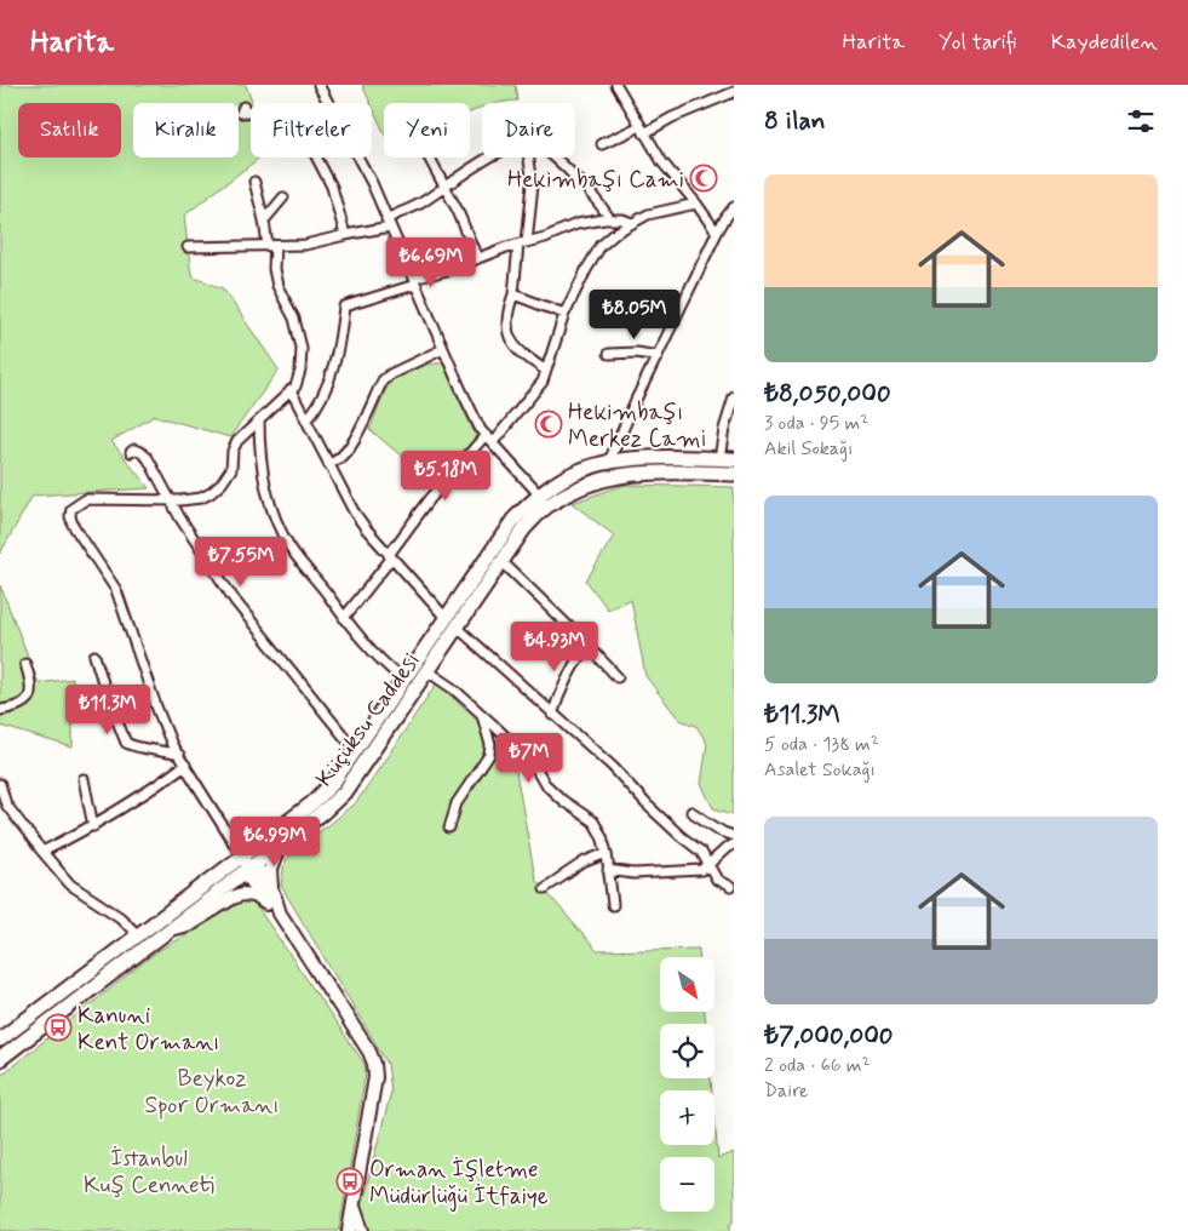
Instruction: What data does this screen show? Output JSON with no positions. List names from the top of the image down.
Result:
{
  "streets": {
    "main road": ["Küçüksu Caddesi"]
  },
  "parks": ["Beykoz Spor Ormanı", "İstanbul Kuş Cenneti"],
  "places": {
    "mosque": ["Hekimbaşı Cami", "Hekimbaşı Merkez Cami"],
    "bus stop": ["Kanuni Kent Ormanı", "Orman İşletme Müdürlüğü İtfaiye"]
  },
  "north": "bottom right",
  "page": {
    "header": "Harita",
    "nav": ["Harita", "Yol tarifi", "Kaydedilen"],
    "heading": "8 ilan",
    "chip": [
      "Satılık",
      "Kiralık",
      "Filtreler",
      "Yeni",
      "Daire"
    ],
    "list": [
      {
        "name": "₺8,050,000",
        "note": "3 oda · 95 m² · Akil Sokağı"
      },
      {
        "name": "₺11.3M",
        "note": "5 oda · 138 m² · Asalet Sokağı"
      },
      {
        "name": "₺7,000,000",
        "note": "2 oda · 66 m² · Daire"
      }
    ],
    "price": [
      "₺6.69M",
      "₺8.05M",
      "₺5.18M",
      "₺7.55M",
      "₺4.93M",
      "₺11.3M",
      "₺7M",
      "₺6.99M"
    ],
    "map_buttons": ["+", "−"]
  }
}
